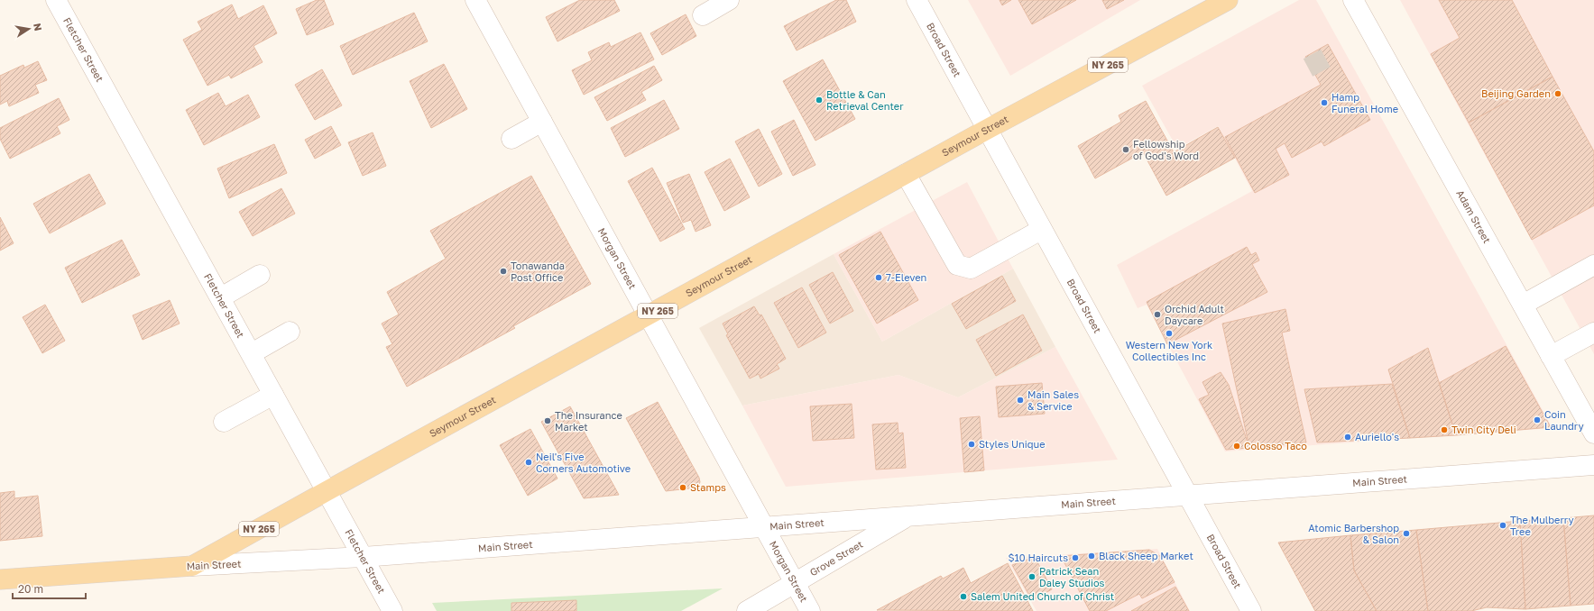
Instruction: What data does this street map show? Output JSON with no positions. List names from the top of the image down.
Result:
{
  "streets": {
    "main road": ["NY 265", "Seymour Street", "Main Street"],
    "street": [
      "Fletcher Street",
      "Broad Street",
      "Adam Street",
      "Morgan Street",
      "Grove Street"
    ]
  },
  "crossings": [
    ["Fletcher Street", "Seymour Street"],
    ["Fletcher Street", "Main Street"],
    ["Broad Street", "Seymour Street"],
    ["Broad Street", "Main Street"],
    ["Seymour Street", "Morgan Street"],
    ["Seymour Street", "Main Street"],
    ["Morgan Street", "Main Street"],
    ["Morgan Street", "Grove Street"],
    ["Main Street", "Grove Street"]
  ],
  "places": [
    "Beijing Garden",
    "Bottle & Can Retrieval Center",
    "Hamp Funeral Home",
    "Fellowship of God's Word",
    "Tonawanda Post Office",
    "7-Eleven",
    "Orchid Adult Daycare",
    "Western New York Collectibles Inc",
    "Main Sales & Service",
    "Coin Laundry",
    "The Insurance Market",
    "Twin City Deli",
    "Auriello's",
    "Styles Unique",
    "Colosso Taco",
    "Neil's Five Corners Automotive",
    "Stamps",
    "The Mulberry Tree",
    "Atomic Barbershop & Salon",
    "Black Sheep Market",
    "$10 Haircuts",
    "Patrick Sean Daley Studios",
    "Salem United Church of Christ"
  ],
  "scale_bar": "20 m",
  "north": "right"
}
